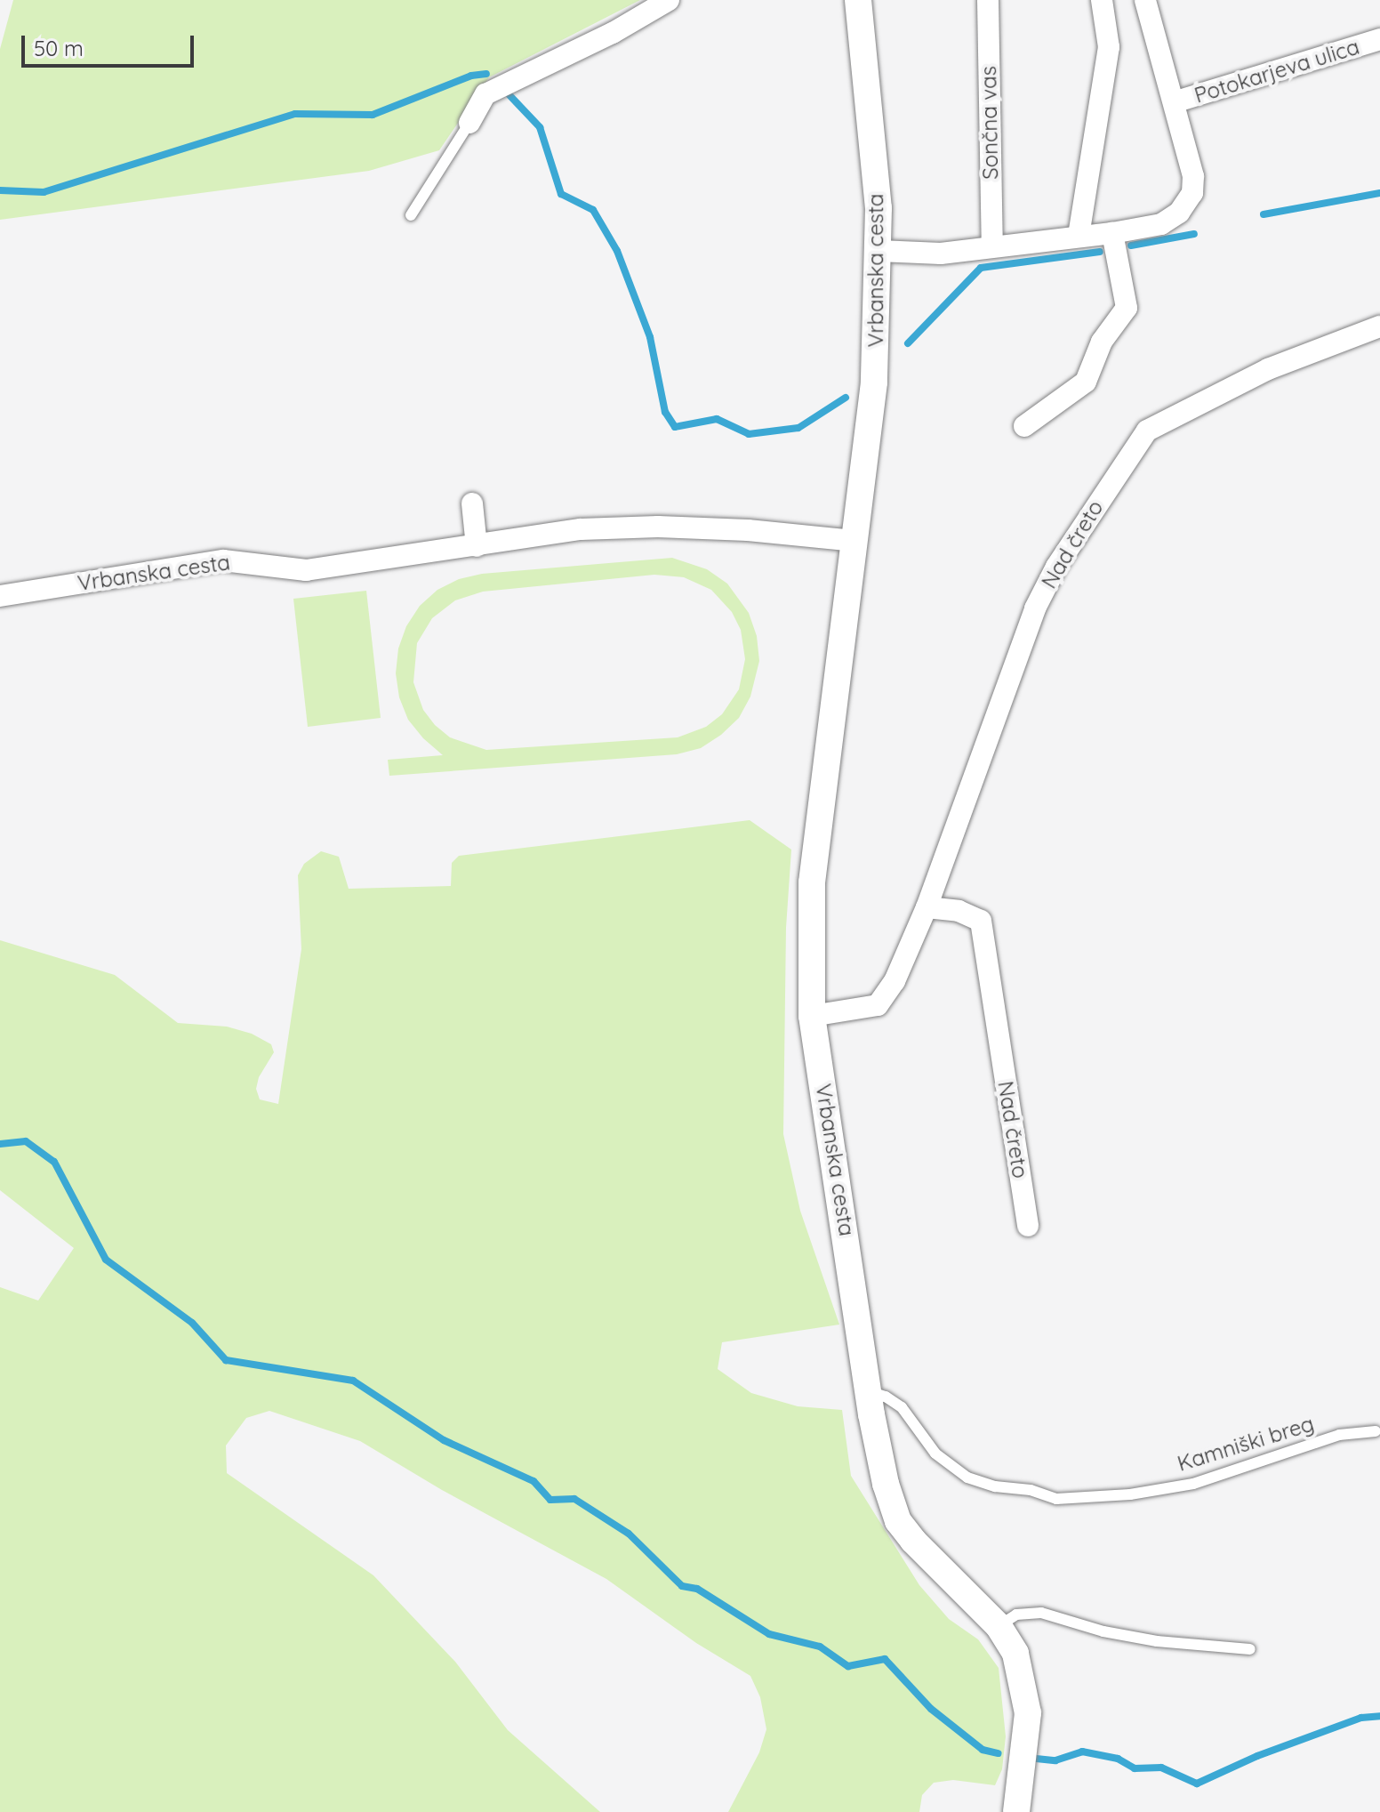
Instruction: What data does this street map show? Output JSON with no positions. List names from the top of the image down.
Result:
{
  "streets": {
    "street": [
      "Potokarjeva ulica",
      "Sončna vas",
      "Vrbanska cesta",
      "Nad čreto"
    ],
    "lane": ["Kamniški breg"]
  },
  "crossings": [
    ["Vrbanska cesta", "Nad čreto"],
    ["Vrbanska cesta", "Kamniški breg"]
  ],
  "scale_bar": "50 m"
}
